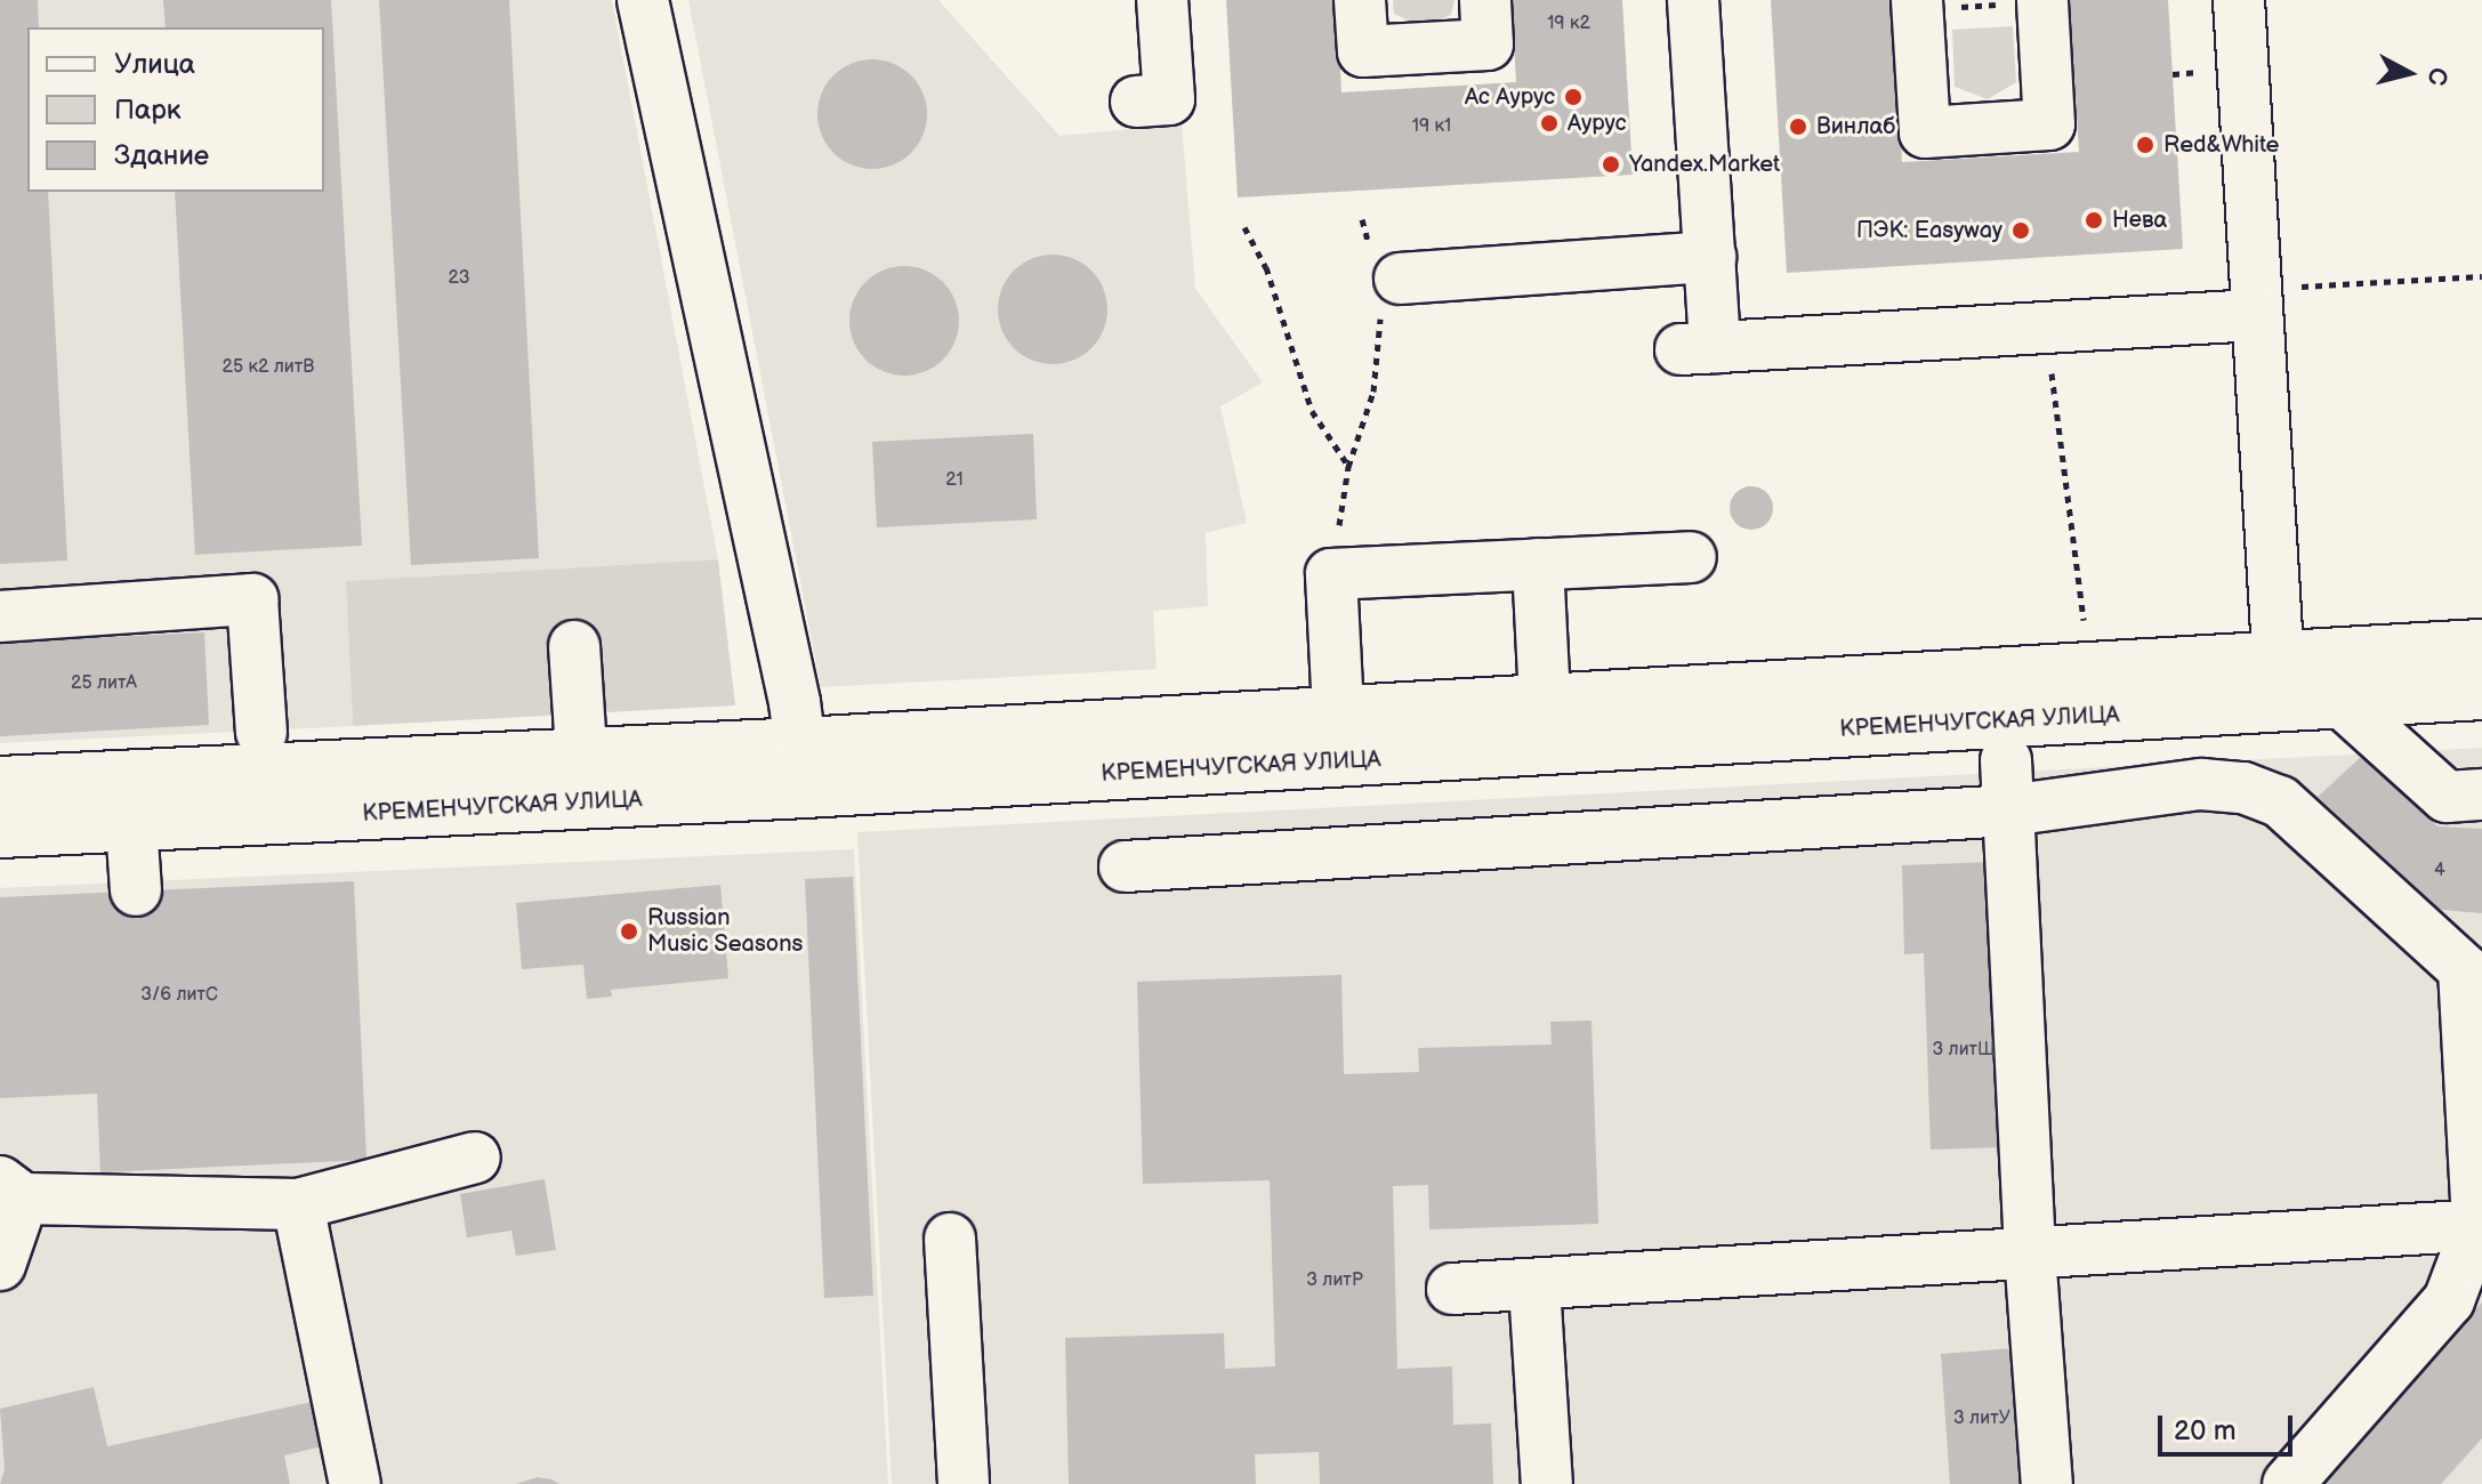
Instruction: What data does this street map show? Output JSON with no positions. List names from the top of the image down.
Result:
{
  "streets": {
    "street": ["КРЕМЕНЧУГСКАЯ УЛИЦА"]
  },
  "places": [
    "Ас Аурус",
    "Аурус",
    "Винлаб",
    "Red&White",
    "Yandex.Market",
    "Нева",
    "ПЭК: Easyway",
    "Russian Music Seasons"
  ],
  "house_numbers": [
    "19 к2",
    "19 к1",
    "23",
    "25 к2 литВ",
    "21",
    "25 литА",
    "4",
    "3/6 литС",
    "3 литЩ",
    "3 литР",
    "3 литУ"
  ],
  "legend": ["Улица", "Парк", "Здание"],
  "scale_bar": "20 m",
  "north": "right"
}
